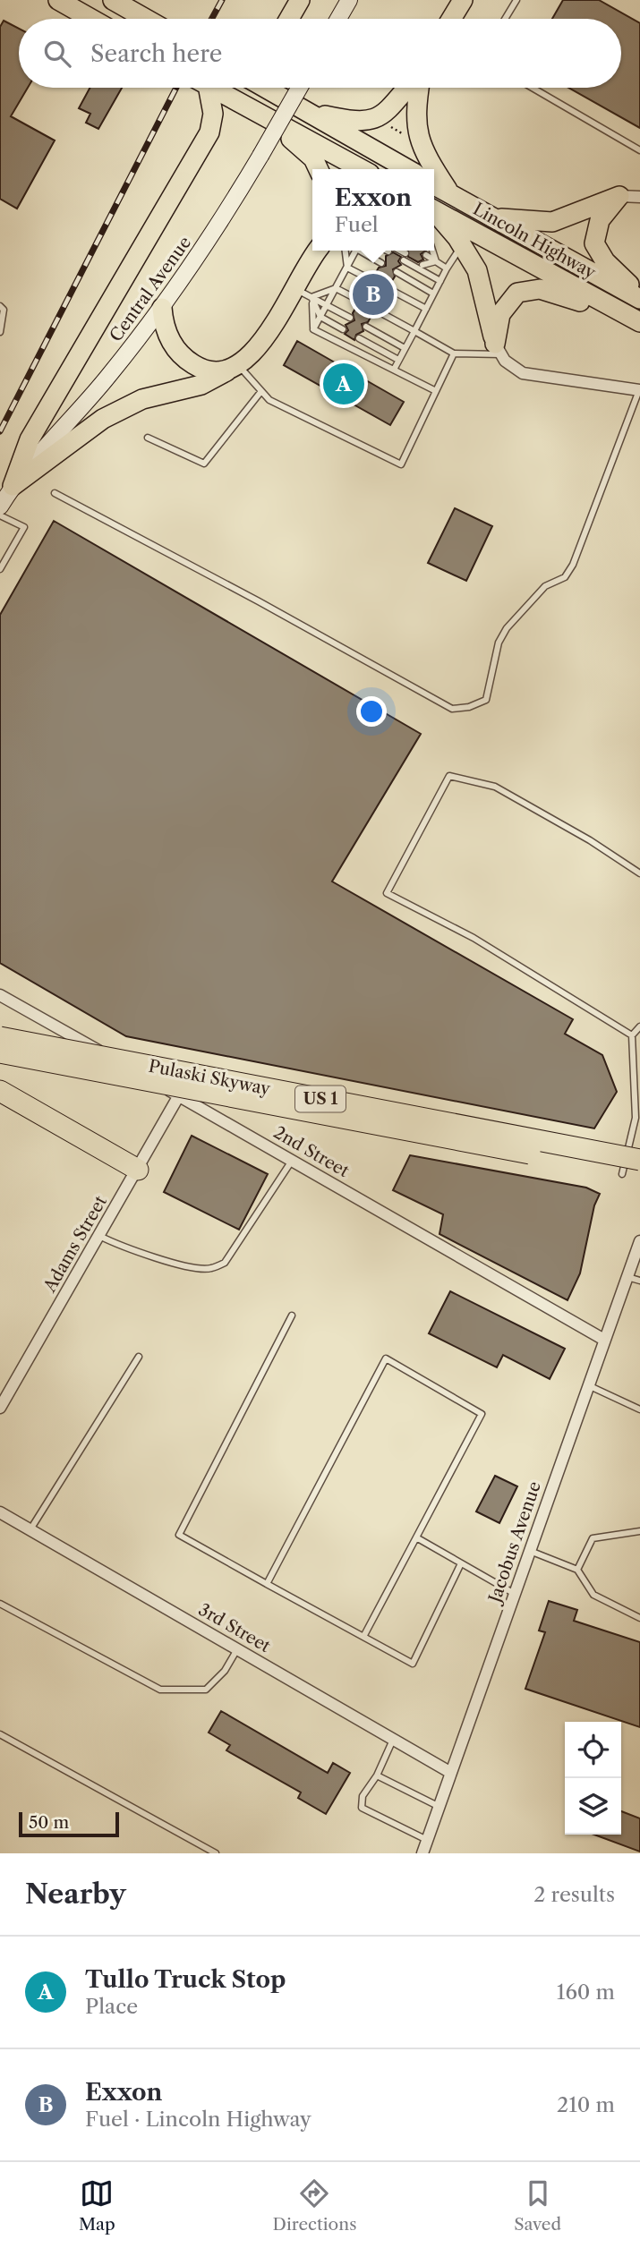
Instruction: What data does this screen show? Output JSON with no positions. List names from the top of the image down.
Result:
{
  "streets": {
    "highway": ["Lincoln Highway", "Pulaski Skyway", "US 1"],
    "main road": ["Central Avenue"],
    "street": [
      "2nd Street",
      "Adams Street",
      "Jacobus Avenue",
      "3rd Street"
    ]
  },
  "crossings": [
    ["2nd Street", "Adams Street"],
    ["2nd Street", "Jacobus Avenue"],
    ["Jacobus Avenue", "3rd Street"]
  ],
  "scale_bar": "50 m",
  "page": {
    "search": "Search here",
    "popup": ["Exxon", "Fuel"],
    "pins": ["B", "A"],
    "scale": "50 m",
    "heading": ["Nearby", "2 results"],
    "list": [
      {
        "mark": "A",
        "name": "Tullo Truck Stop",
        "note": "Place",
        "value": "160 m"
      },
      {
        "mark": "B",
        "name": "Exxon",
        "note": "Fuel · Lincoln Highway",
        "value": "210 m"
      }
    ],
    "nav": ["Map", "Directions", "Saved"]
  }
}
